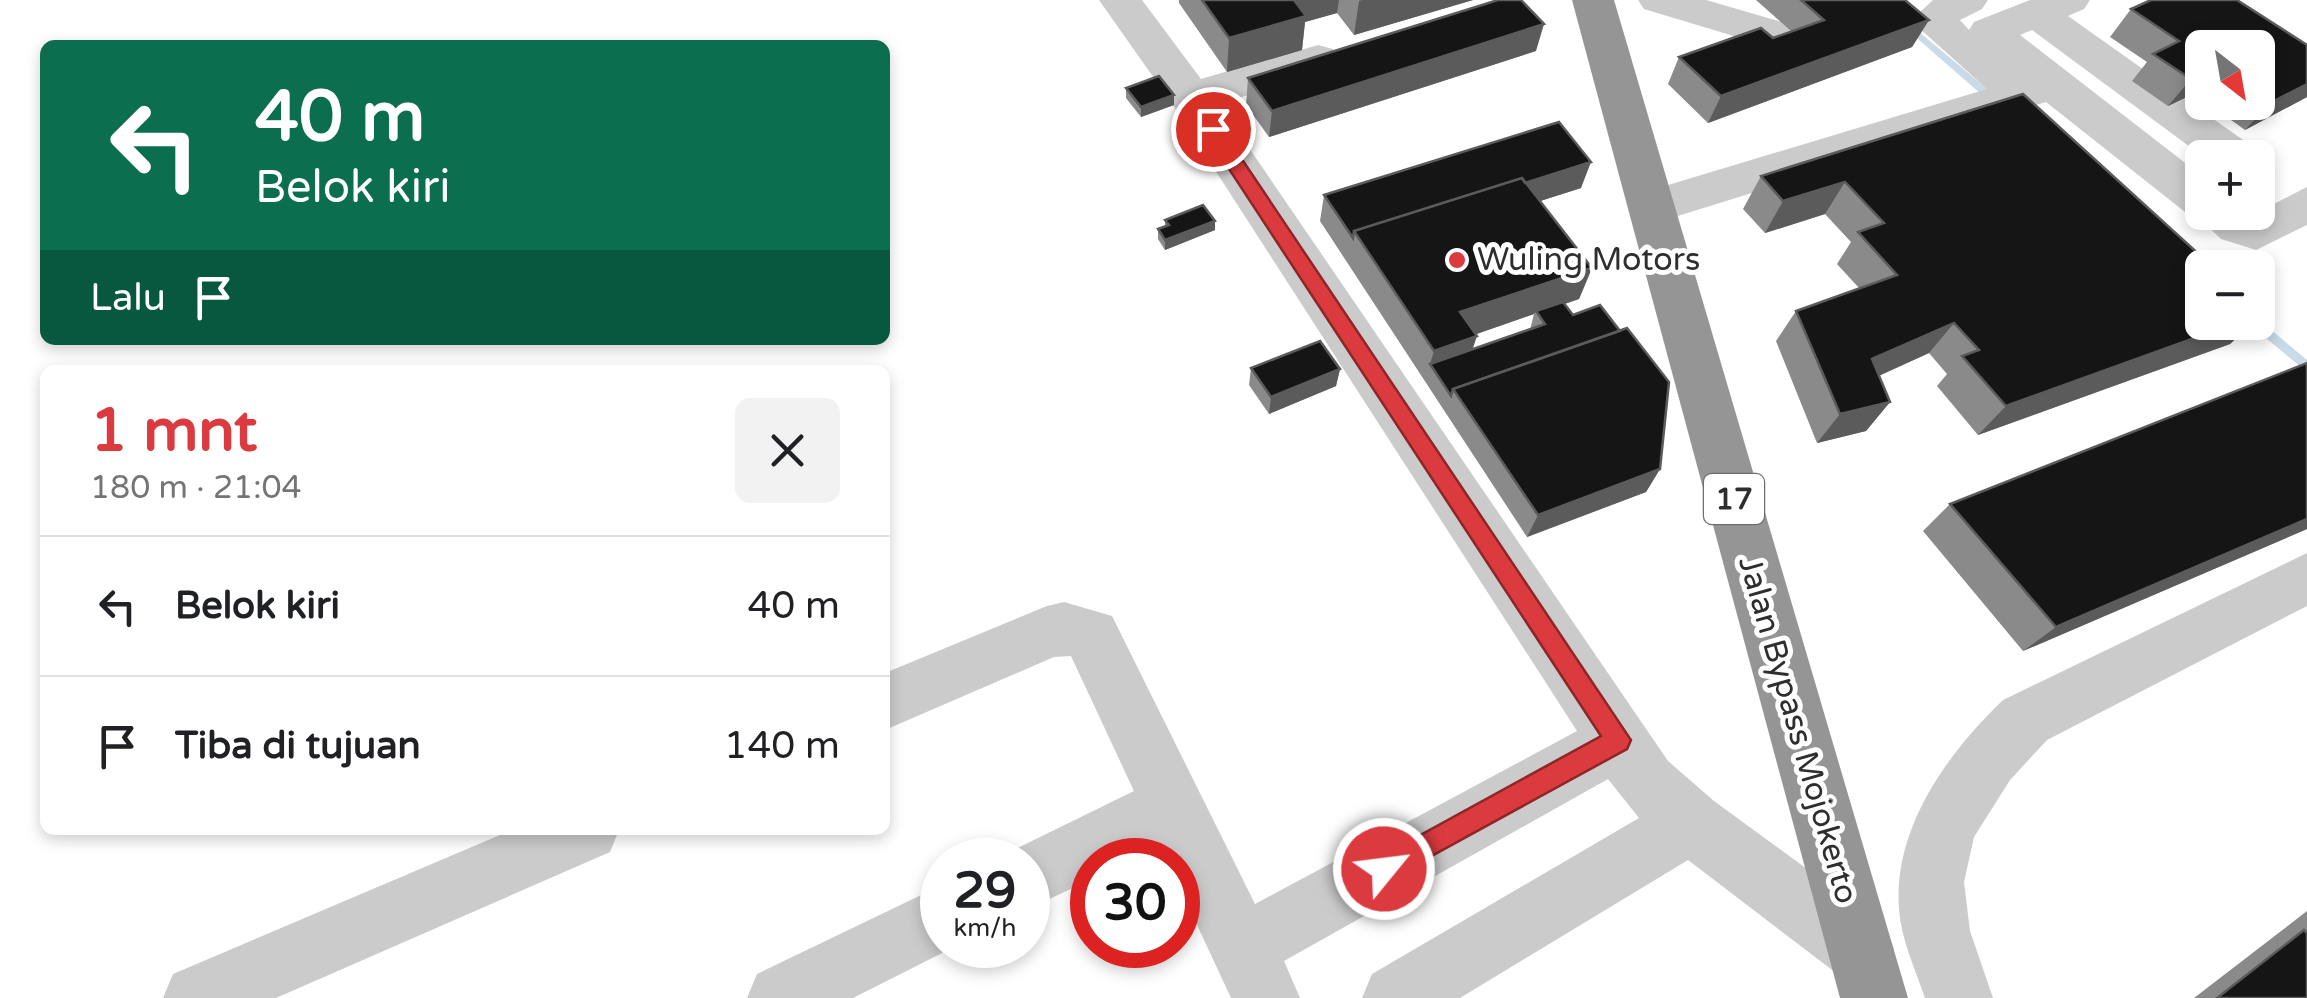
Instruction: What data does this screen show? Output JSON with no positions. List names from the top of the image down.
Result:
{
  "streets": {
    "highway": ["17", "Jalan Bypass Mojokerto"]
  },
  "places": ["Wuling Motors"],
  "north": "bottom right",
  "page": {
    "map_buttons": ["+", "−"],
    "turn": ["40 m", "Belok kiri"],
    "then": "Lalu",
    "heading": ["1 mnt", "180 m · 21:04"],
    "list": [
      {
        "name": "Belok kiri",
        "value": "40 m"
      },
      {
        "name": "Tiba di tujuan",
        "value": "140 m"
      }
    ],
    "speed": "29 km/h",
    "limit": "30"
  }
}
